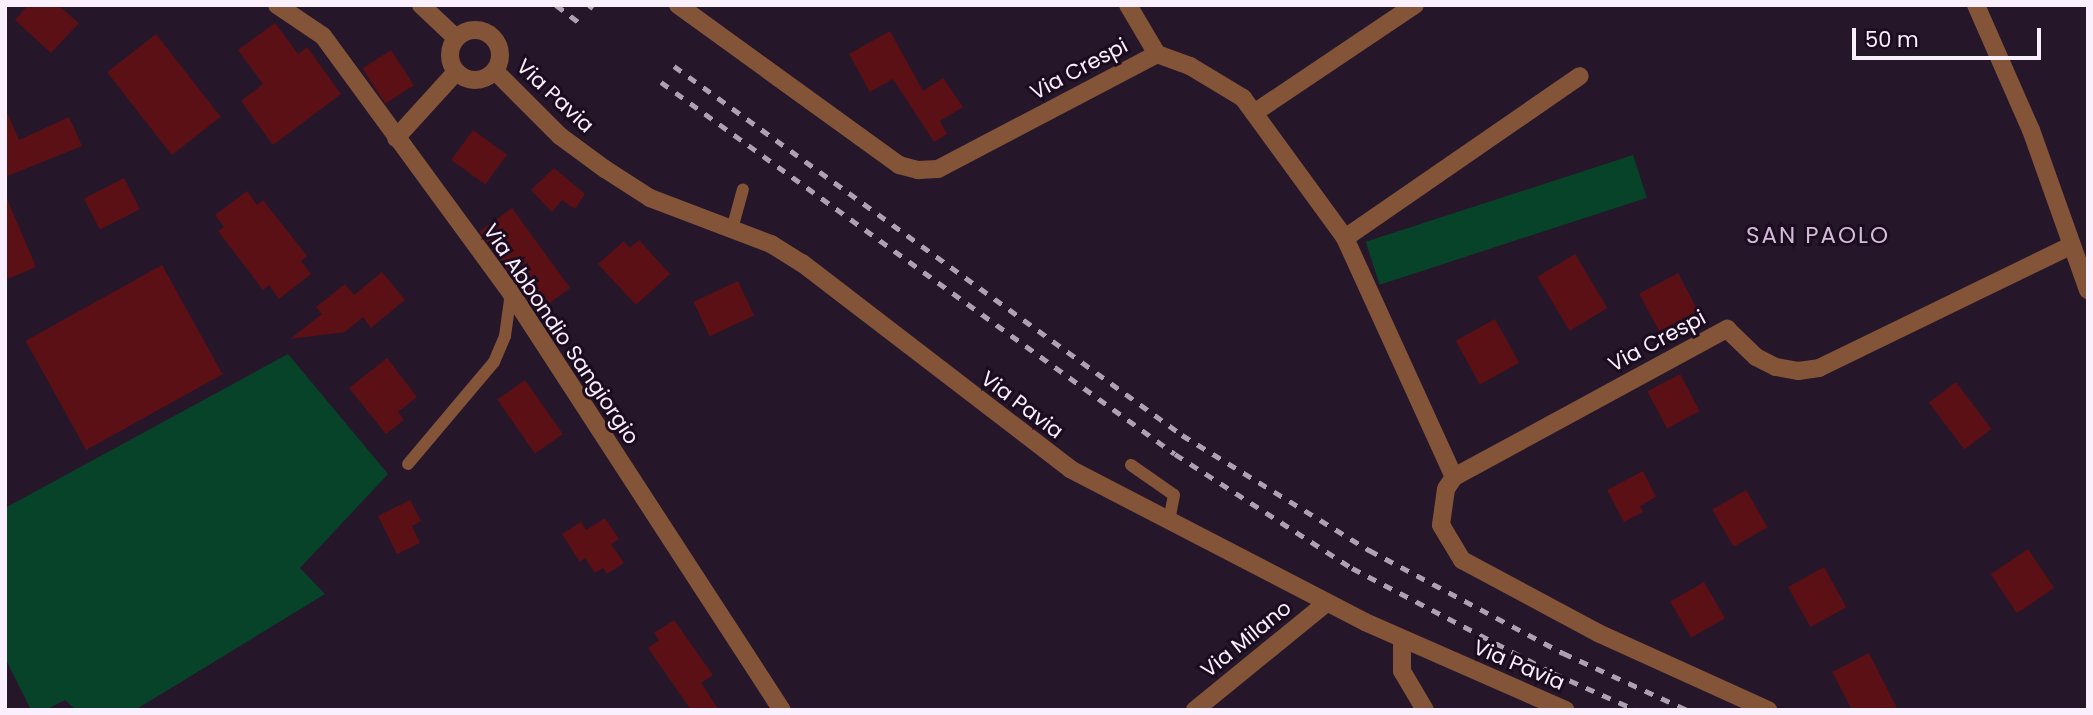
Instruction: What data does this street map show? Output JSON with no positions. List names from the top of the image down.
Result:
{
  "streets": {
    "street": [
      "Via Crespi",
      "Via Pavia",
      "Via Abbondio Sangiorgio",
      "Via Milano"
    ]
  },
  "crossings": [
    ["Via Pavia", "Via Milano"]
  ],
  "districts": ["SAN PAOLO"],
  "scale_bar": "50 m"
}
